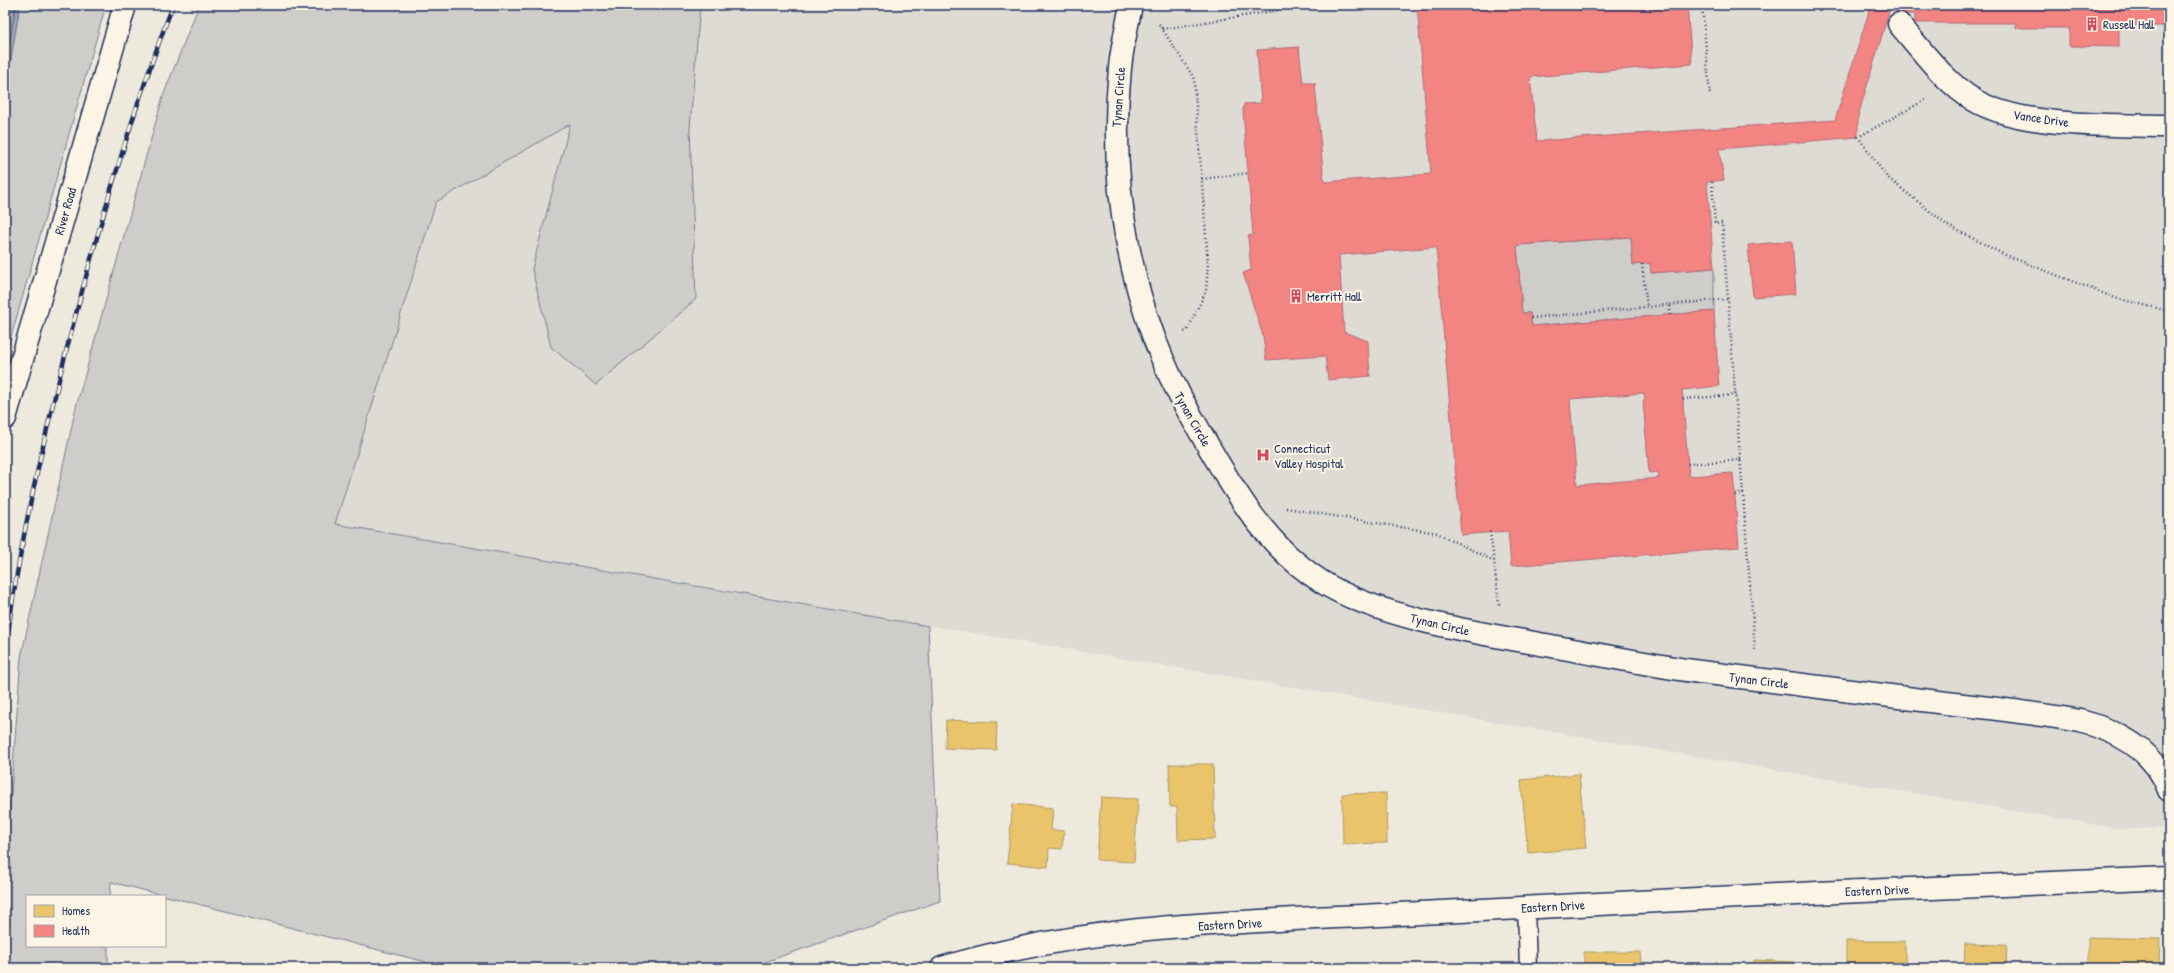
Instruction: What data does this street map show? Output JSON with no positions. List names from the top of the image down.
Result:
{
  "streets": {
    "street": [
      "Tynan Circle",
      "Vance Drive",
      "River Road",
      "Eastern Drive"
    ]
  },
  "places": {
    "building": ["Russell Hall", "Merritt Hall"],
    "hospital": ["Connecticut Valley Hospital"]
  },
  "legend": ["Homes", "Health"]
}
